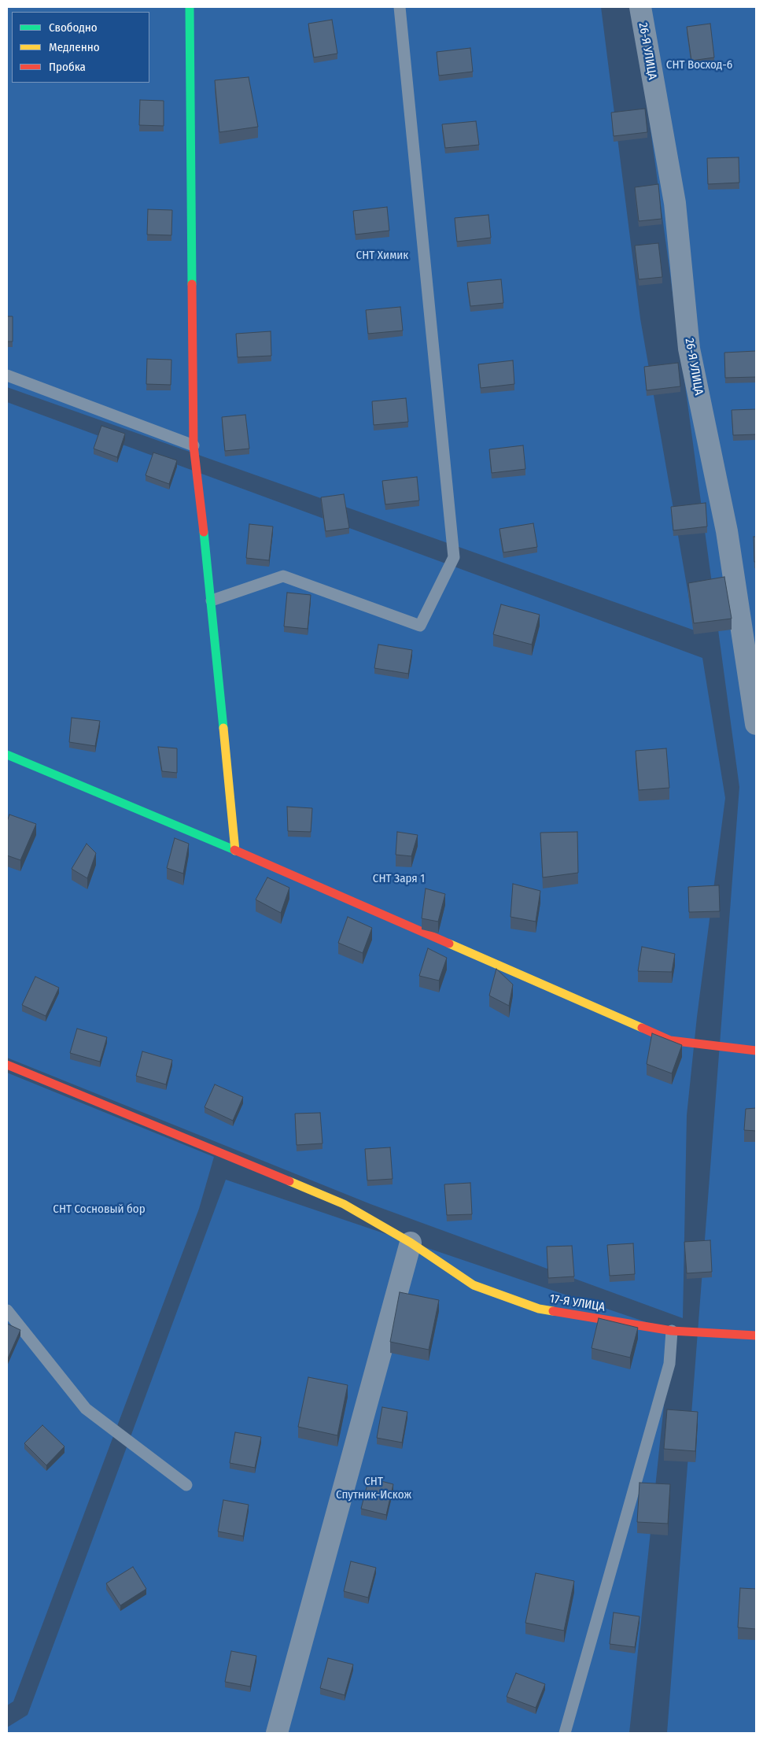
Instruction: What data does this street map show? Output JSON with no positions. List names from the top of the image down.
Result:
{
  "streets": {
    "street": ["26-Я УЛИЦА", "17-Я УЛИЦА"]
  },
  "parks": [
    "СНТ Восход-6",
    "СНТ Химик",
    "СНТ Заря 1",
    "СНТ Сосновый бор",
    "СНТ Спутник-Искож"
  ],
  "legend": ["Свободно", "Медленно", "Пробка"]
}
